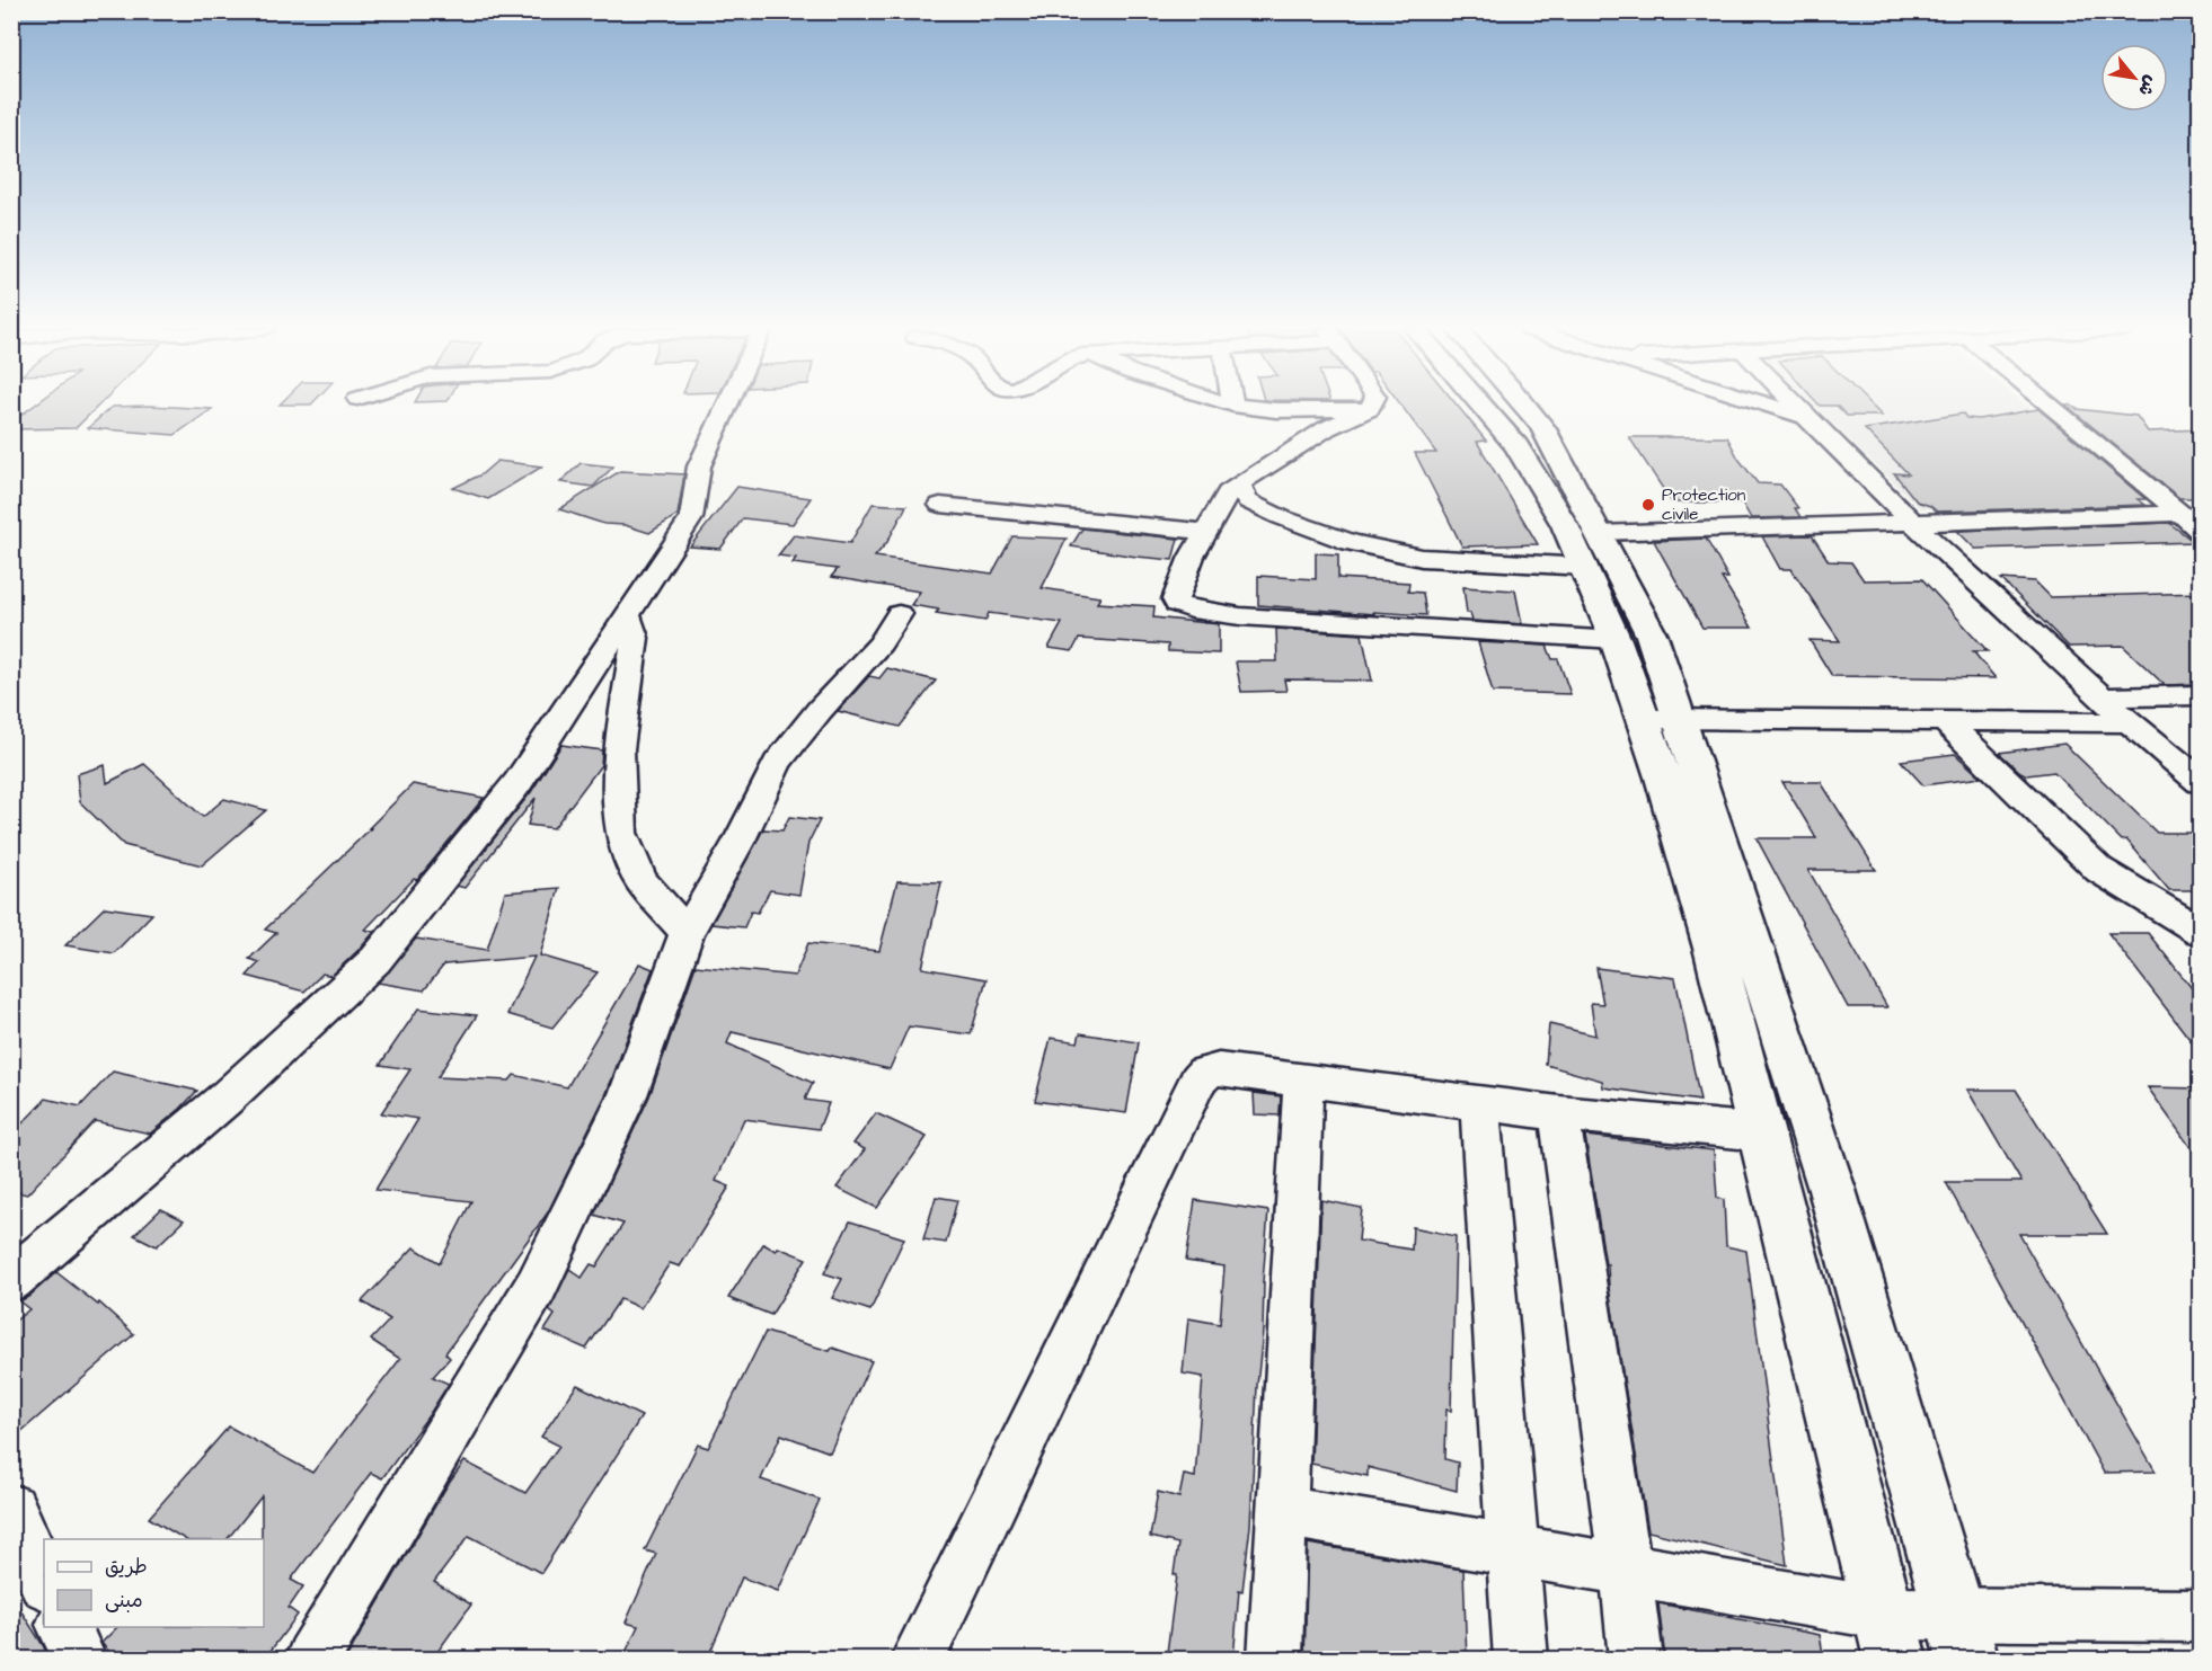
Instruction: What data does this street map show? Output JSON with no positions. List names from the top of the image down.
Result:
{
  "places": ["Protection civile"],
  "legend": ["طريق", "مبنى"],
  "north": "bottom right"
}
